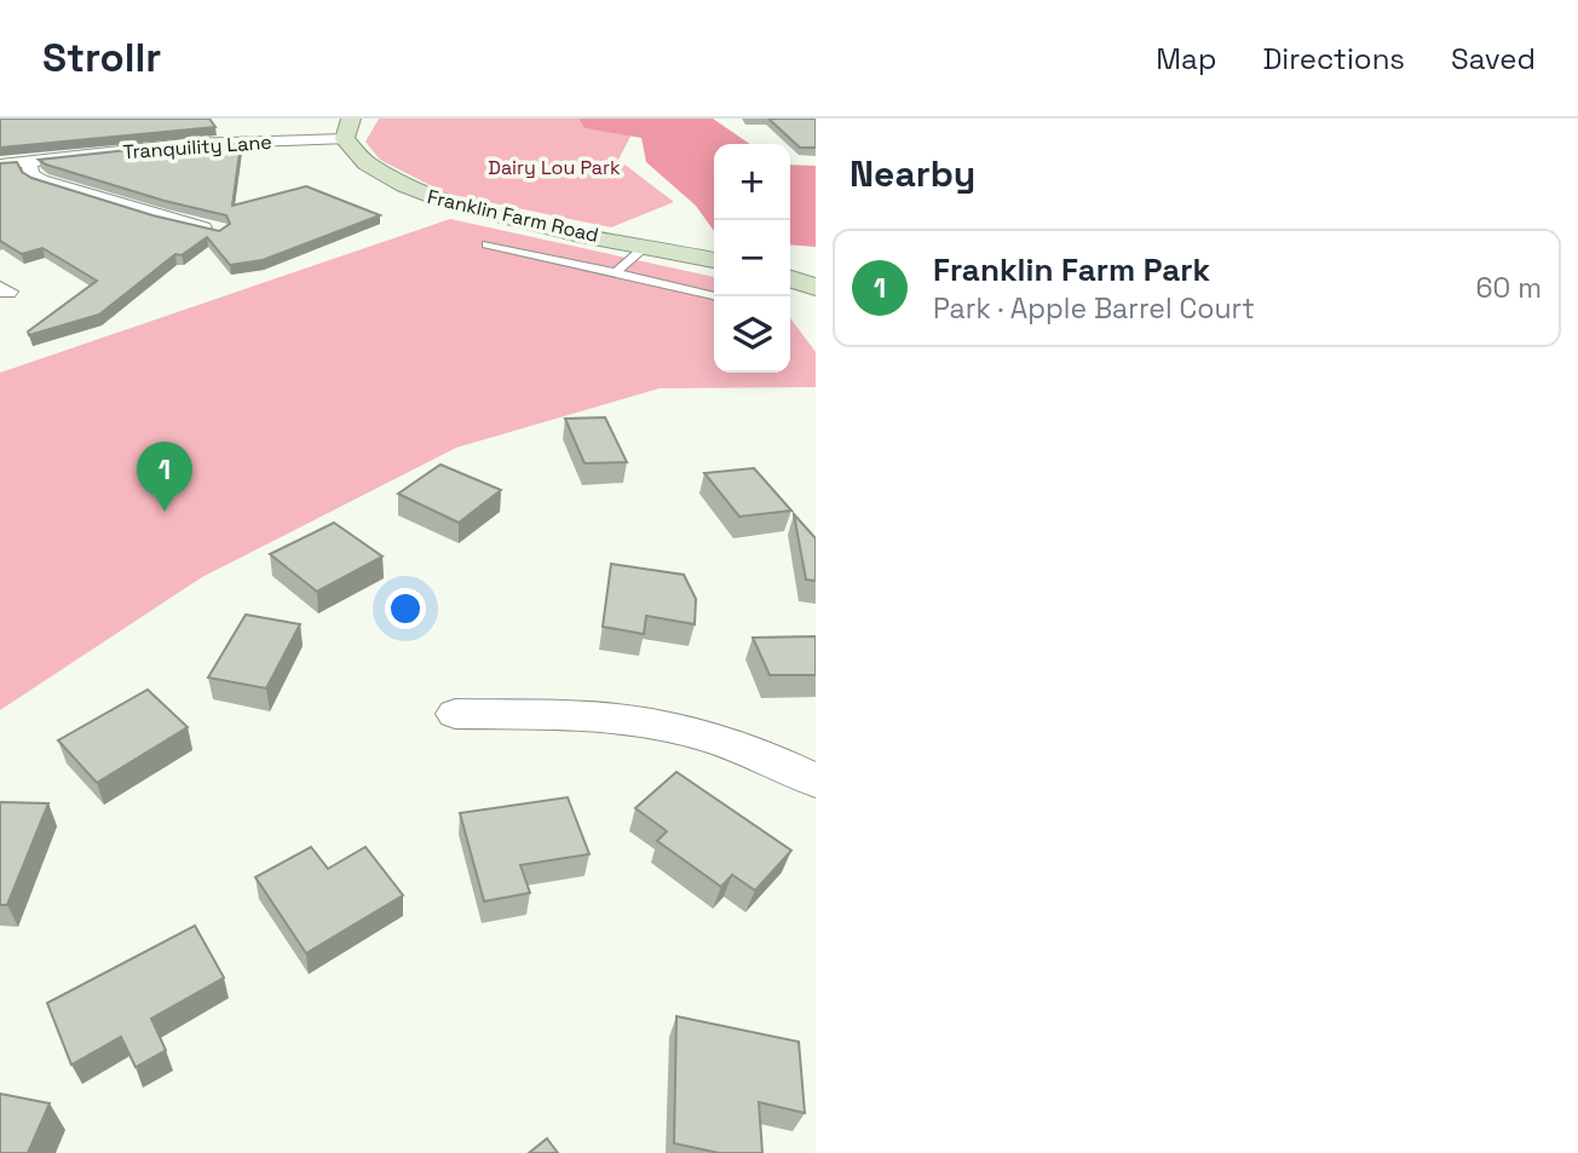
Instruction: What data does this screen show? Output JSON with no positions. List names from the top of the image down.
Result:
{
  "streets": {
    "main road": ["Franklin Farm Road"],
    "street": ["Tranquility Lane"]
  },
  "crossings": [
    ["Tranquility Lane", "Franklin Farm Road"]
  ],
  "parks": ["Dairy Lou Park"],
  "page": {
    "header": "Strollr",
    "nav": ["Map", "Directions", "Saved"],
    "heading": "Nearby",
    "map_buttons": ["+", "−"],
    "list": [
      {
        "mark": "1",
        "name": "Franklin Farm Park",
        "note": "Park · Apple Barrel Court",
        "value": "60 m"
      }
    ],
    "pins": "1"
  }
}
